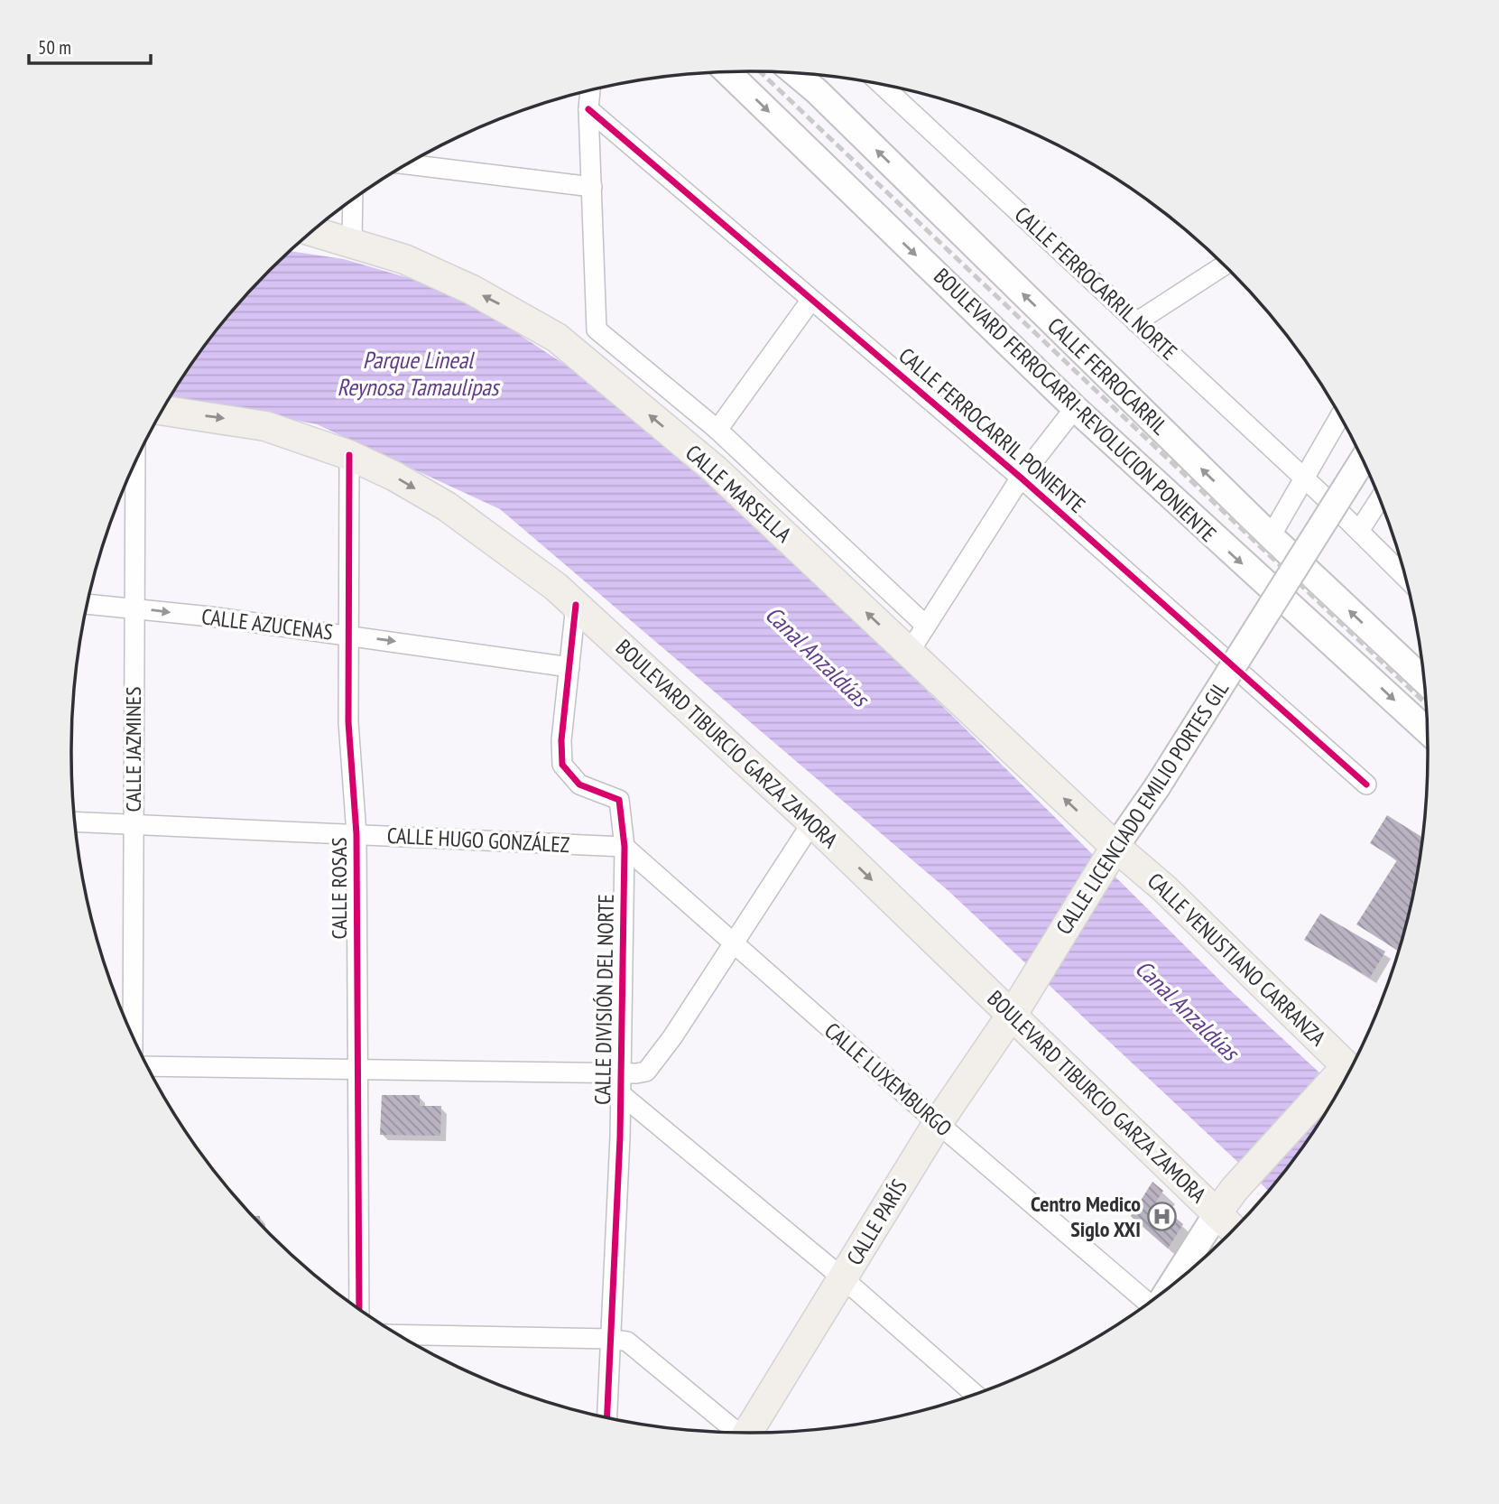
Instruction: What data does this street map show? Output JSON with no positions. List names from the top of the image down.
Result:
{
  "streets": {
    "main road": [
      "CALLE MARSELLA",
      "BOULEVARD TIBURCIO GARZA ZAMORA",
      "CALLE LICENCIADO EMILIO PORTES GIL",
      "CALLE VENUSTIANO CARRANZA",
      "CALLE PARÍS"
    ],
    "street": [
      "CALLE FERROCARRIL NORTE",
      "CALLE FERROCARRIL",
      "BOULEVARD FERROCARRI-REVOLUCION PONIENTE",
      "CALLE FERROCARRIL PONIENTE",
      "CALLE AZUCENAS",
      "CALLE JAZMINES",
      "CALLE HUGO GONZÁLEZ",
      "CALLE ROSAS",
      "CALLE DIVISIÓN DEL NORTE",
      "CALLE LUXEMBURGO"
    ]
  },
  "crossings": [
    ["CALLE MARSELLA", "CALLE LICENCIADO EMILIO PORTES GIL"],
    ["CALLE MARSELLA", "CALLE VENUSTIANO CARRANZA"],
    ["CALLE AZUCENAS", "CALLE JAZMINES"],
    ["CALLE AZUCENAS", "CALLE ROSAS"],
    ["CALLE AZUCENAS", "CALLE DIVISIÓN DEL NORTE"],
    ["BOULEVARD TIBURCIO GARZA ZAMORA", "CALLE LICENCIADO EMILIO PORTES GIL"],
    ["BOULEVARD TIBURCIO GARZA ZAMORA", "CALLE ROSAS"],
    ["BOULEVARD TIBURCIO GARZA ZAMORA", "CALLE DIVISIÓN DEL NORTE"],
    ["BOULEVARD TIBURCIO GARZA ZAMORA", "CALLE PARÍS"],
    ["CALLE JAZMINES", "CALLE HUGO GONZÁLEZ"],
    ["CALLE LICENCIADO EMILIO PORTES GIL", "CALLE VENUSTIANO CARRANZA"],
    ["CALLE LICENCIADO EMILIO PORTES GIL", "CALLE PARÍS"],
    ["CALLE HUGO GONZÁLEZ", "CALLE ROSAS"],
    ["CALLE HUGO GONZÁLEZ", "CALLE DIVISIÓN DEL NORTE"],
    ["CALLE HUGO GONZÁLEZ", "CALLE LUXEMBURGO"],
    ["CALLE DIVISIÓN DEL NORTE", "CALLE LUXEMBURGO"],
    ["CALLE LUXEMBURGO", "CALLE PARÍS"]
  ],
  "one_way": [
    "CALLE FERROCARRIL",
    "BOULEVARD FERROCARRI-REVOLUCION PONIENTE",
    "CALLE MARSELLA",
    "CALLE AZUCENAS",
    "BOULEVARD TIBURCIO GARZA ZAMORA"
  ],
  "water": ["Parque Lineal Reynosa Tamaulipas", "Canal Anzaldúas"],
  "places": {
    "hospital": ["Centro Medico Siglo XXI"]
  },
  "scale_bar": "50 m"
}
